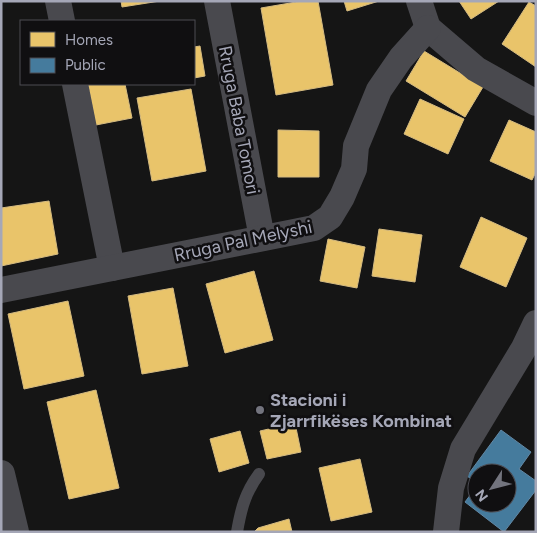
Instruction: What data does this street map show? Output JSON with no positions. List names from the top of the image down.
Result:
{
  "streets": {
    "street": ["Rruga Baba Tomori", "Rruga Pal Melyshi"]
  },
  "crossings": [
    ["Rruga Baba Tomori", "Rruga Pal Melyshi"]
  ],
  "places": ["Stacioni i Zjarrfikëses Kombinat"],
  "legend": ["Homes", "Public"],
  "north": "bottom left"
}
